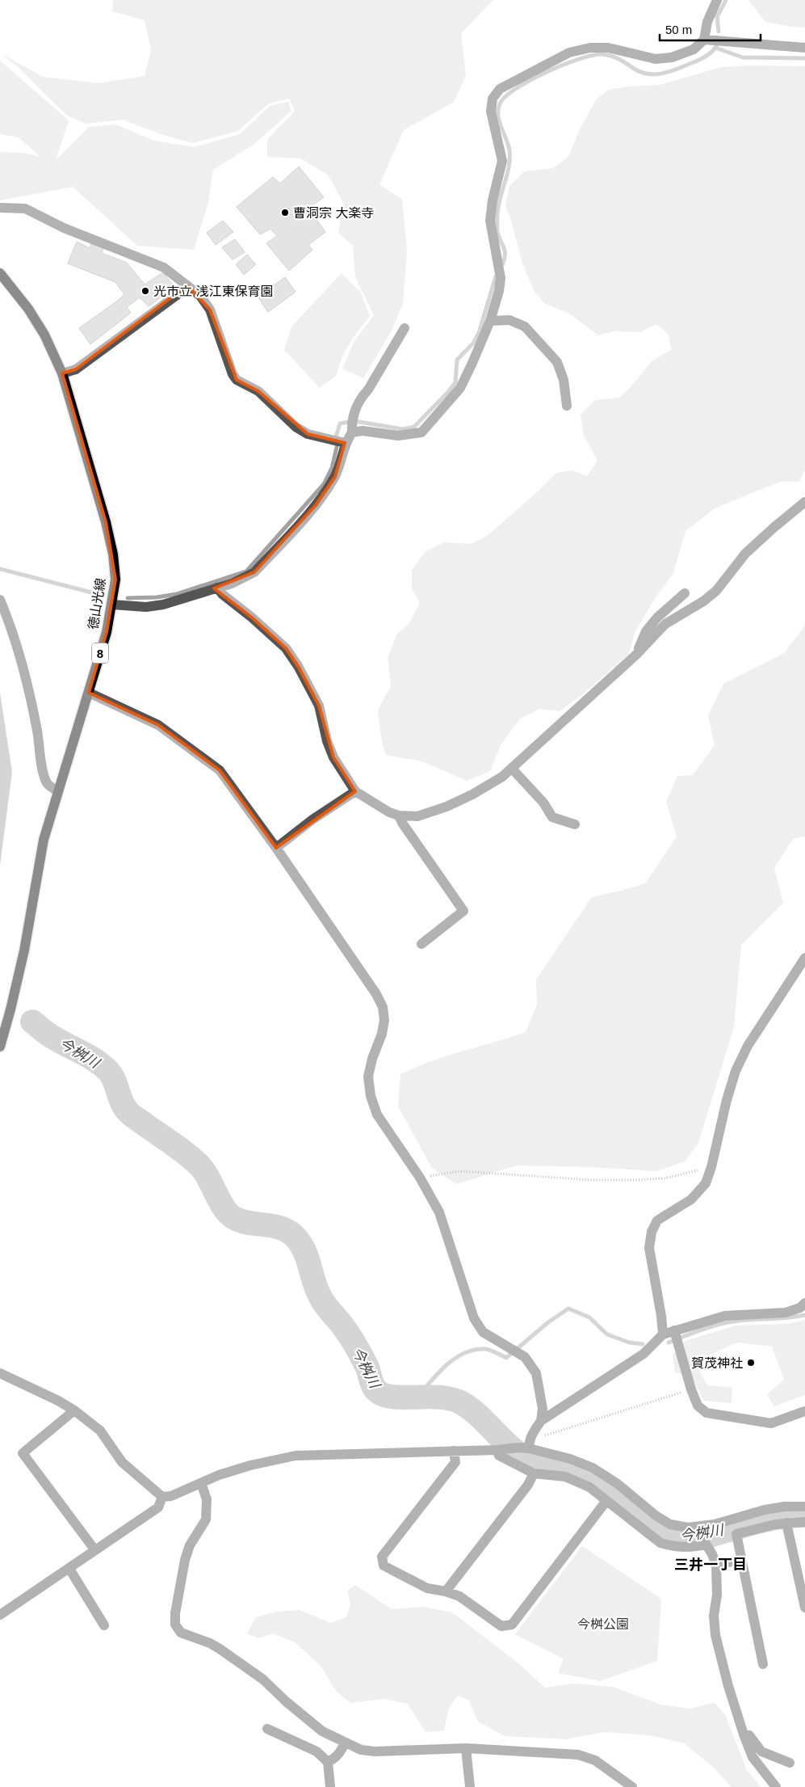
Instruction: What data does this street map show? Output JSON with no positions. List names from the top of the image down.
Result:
{
  "streets": {
    "main road": ["徳山光線", "8"]
  },
  "districts": ["三井一丁目"],
  "water": ["今桝川"],
  "parks": ["今桝公園"],
  "places": ["曹洞宗 大楽寺", "光市立 浅江東保育園", "賀茂神社"],
  "scale_bar": "50 m"
}
